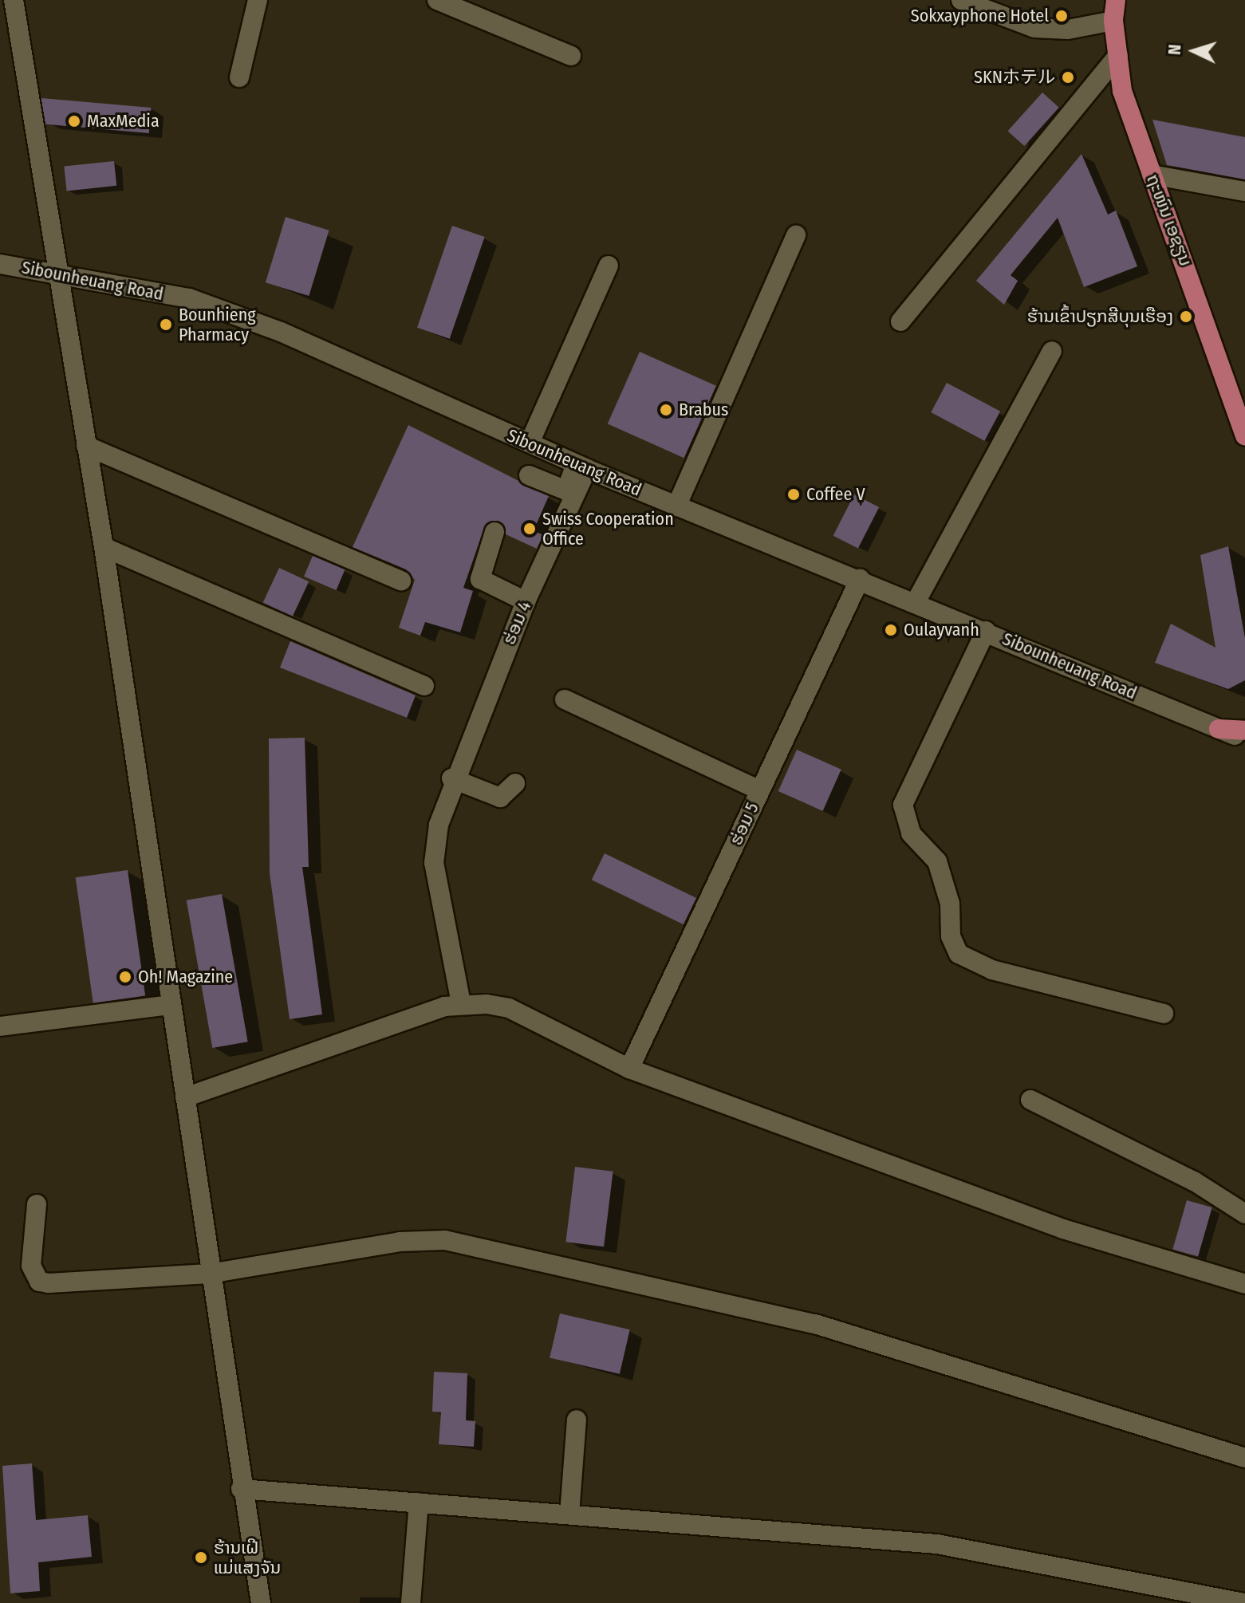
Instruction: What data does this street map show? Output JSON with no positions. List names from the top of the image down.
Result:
{
  "streets": {
    "main road": ["ຖະໜົນ ເອຊຽນ"],
    "street": ["Sibounheuang Road", "ຮ່ອມ 4", "ຮ່ອມ 5"]
  },
  "crossings": [
    ["Sibounheuang Road", "ຮ່ອມ 4"],
    ["Sibounheuang Road", "ຮ່ອມ 5"]
  ],
  "places": [
    "Sokxayphone Hotel",
    "SKNホテル",
    "MaxMedia",
    "ຮ້ານເຂົ້າປຽກສີບຸນເຮືອງ",
    "Bounhieng Pharmacy",
    "Brabus",
    "Coffee V",
    "Swiss Cooperation Office",
    "Oulayvanh",
    "Oh! Magazine",
    "ຮ້ານເຝີ ແມ່ແສງຈັນ"
  ],
  "north": "left"
}
